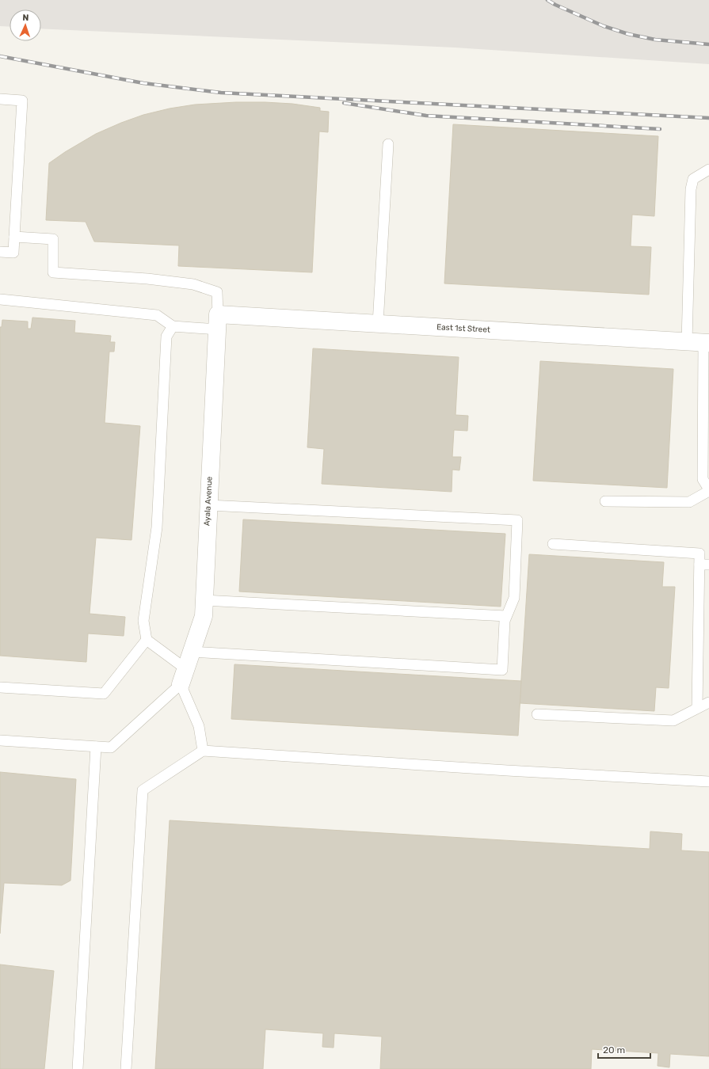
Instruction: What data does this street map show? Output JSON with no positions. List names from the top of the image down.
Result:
{
  "streets": {
    "street": ["East 1st Street", "Ayala Avenue"]
  },
  "crossings": [
    ["East 1st Street", "Ayala Avenue"]
  ],
  "scale_bar": "20 m",
  "north": "top"
}
